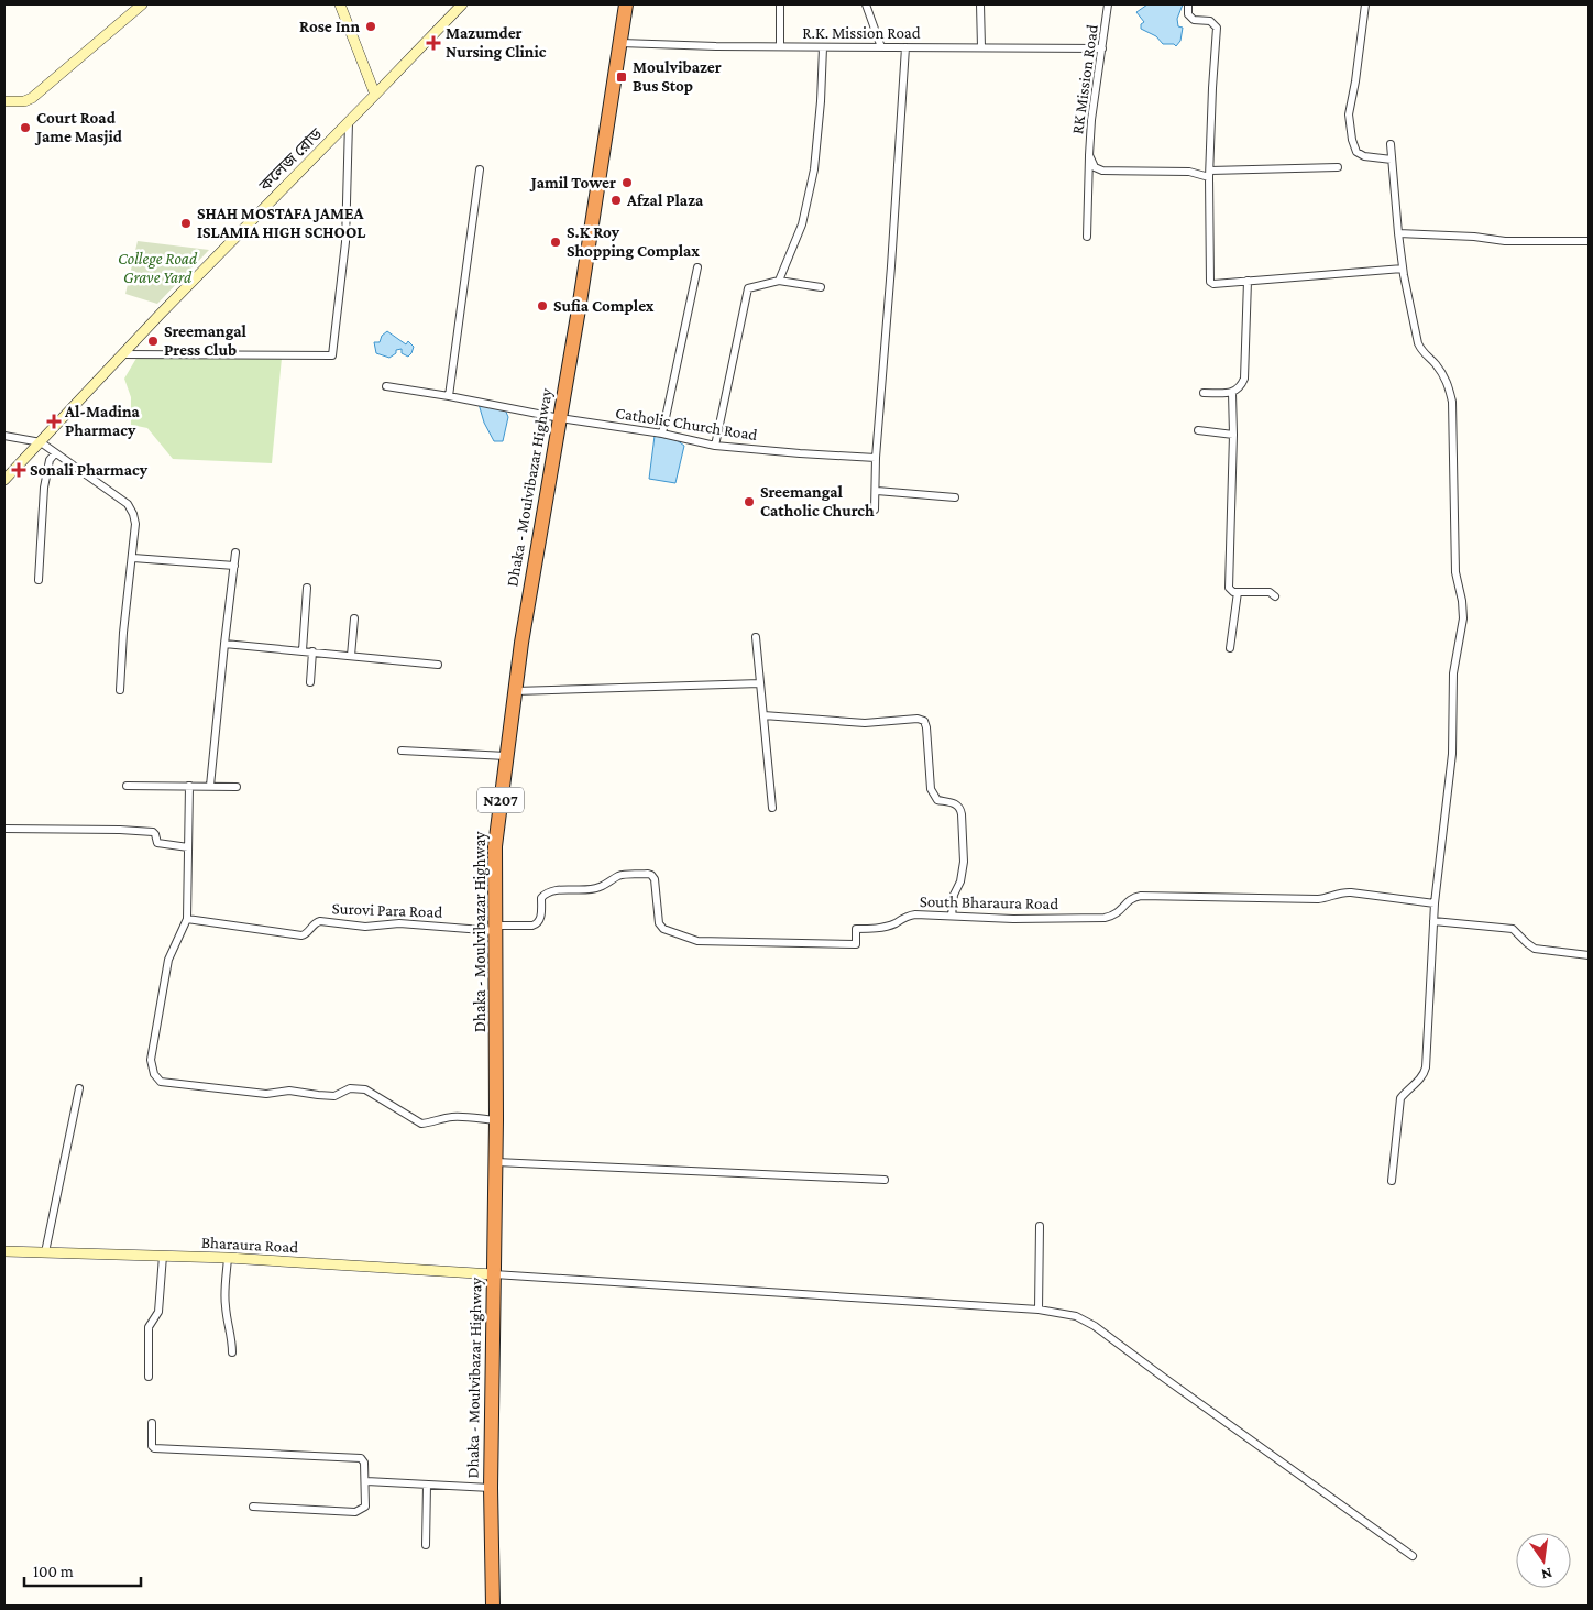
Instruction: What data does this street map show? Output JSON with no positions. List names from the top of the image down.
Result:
{
  "streets": {
    "highway": ["Dhaka - Moulvibazar Highway", "N207"],
    "main road": ["কলেজ রোড", "Bharaura Road"],
    "street": [
      "R.K. Mission Road",
      "RK Mission Road",
      "Catholic Church Road",
      "South Bharaura Road",
      "Surovi Para Road"
    ]
  },
  "crossings": [
    ["R.K. Mission Road", "RK Mission Road"],
    ["R.K. Mission Road", "Dhaka - Moulvibazar Highway"],
    ["Catholic Church Road", "Dhaka - Moulvibazar Highway"],
    ["Dhaka - Moulvibazar Highway", "South Bharaura Road"],
    ["Dhaka - Moulvibazar Highway", "Surovi Para Road"],
    ["Dhaka - Moulvibazar Highway", "Bharaura Road"],
    ["South Bharaura Road", "Surovi Para Road"]
  ],
  "parks": ["College Road Grave Yard"],
  "places": {
    "other": [
      "Rose Inn",
      "Court Road Jame Masjid",
      "Jamil Tower",
      "Afzal Plaza",
      "SHAH MOSTAFA JAMEA ISLAMIA HIGH SCHOOL",
      "S.K Roy Shopping Complax",
      "Sufia Complex",
      "Sreemangal Press Club",
      "Sreemangal Catholic Church"
    ],
    "health": ["Mazumder Nursing Clinic", "Al-Madina Pharmacy", "Sonali Pharmacy"],
    "transit": ["Moulvibazer Bus Stop"]
  },
  "scale_bar": "100 m",
  "north": "bottom"
}
